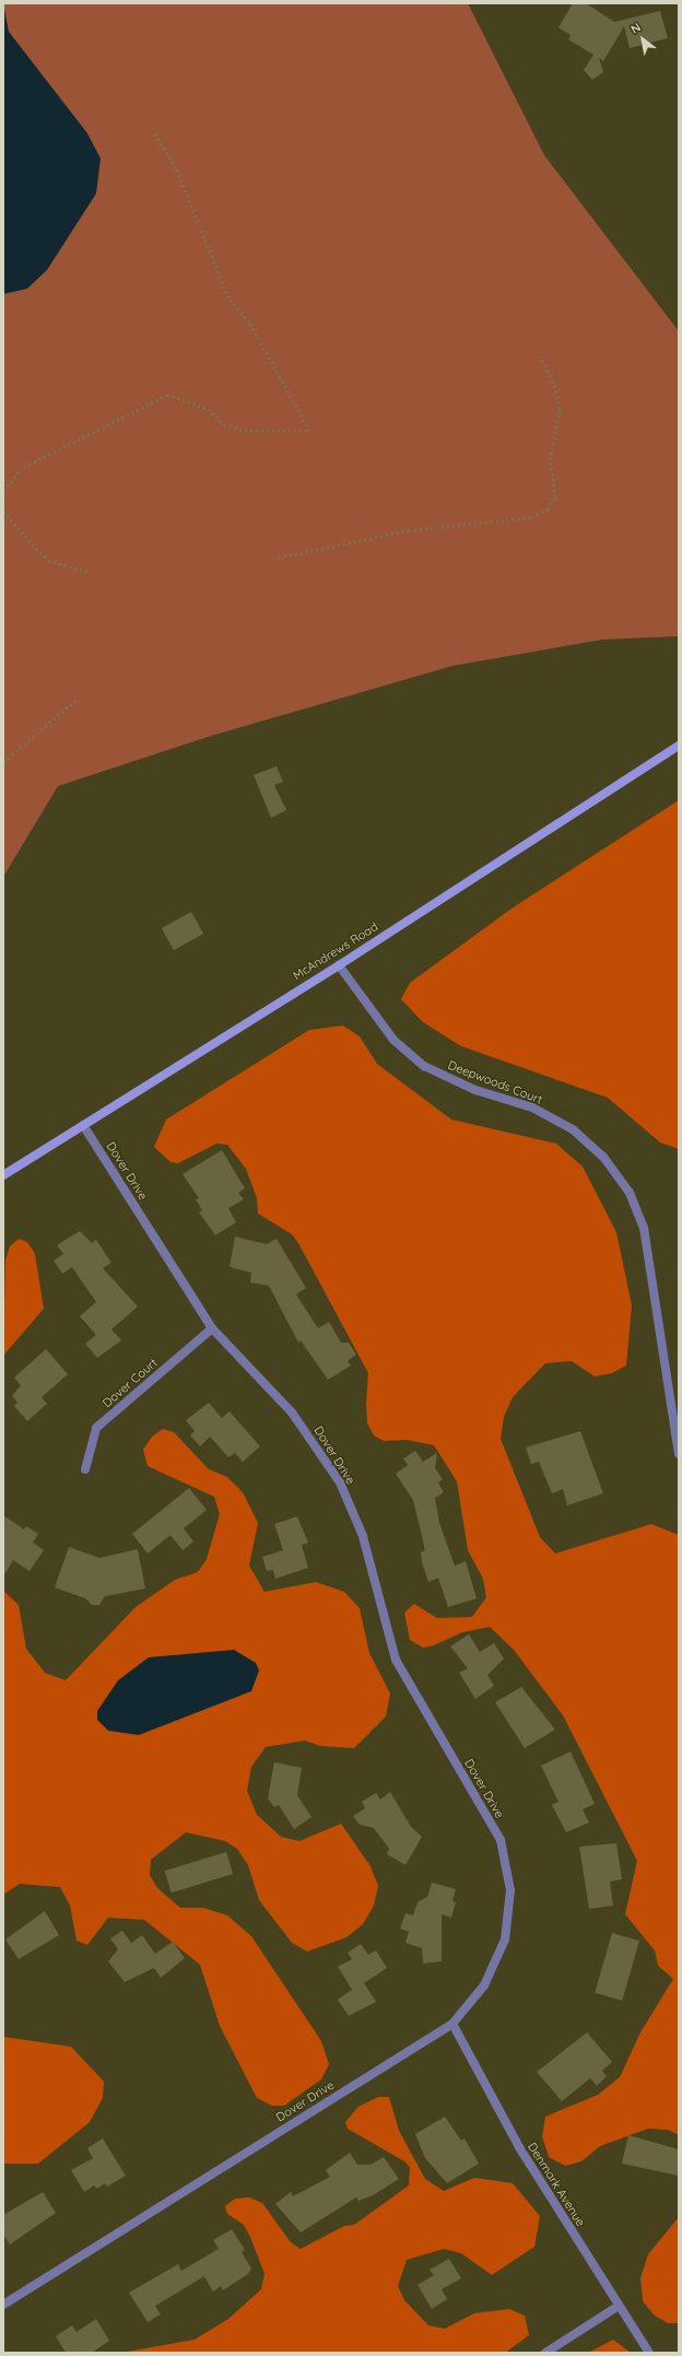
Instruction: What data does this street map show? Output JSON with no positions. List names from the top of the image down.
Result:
{
  "streets": {
    "main road": ["McAndrews Road"],
    "street": [
      "Deepwoods Court",
      "Dover Drive",
      "Dover Court",
      "Denmark Avenue"
    ]
  },
  "crossings": [
    ["McAndrews Road", "Deepwoods Court"],
    ["McAndrews Road", "Dover Drive"],
    ["Dover Drive", "Dover Court"],
    ["Dover Drive", "Denmark Avenue"]
  ],
  "north": "top left"
}
